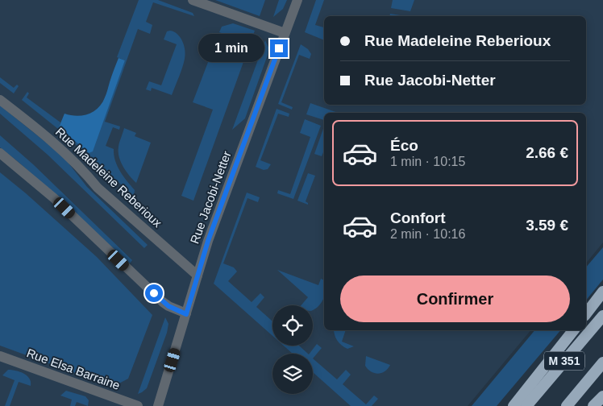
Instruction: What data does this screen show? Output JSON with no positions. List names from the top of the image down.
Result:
{
  "streets": {
    "highway": ["M 351"],
    "street": ["Rue Madeleine Reberioux", "Rue Jacobi-Netter", "Rue Elsa Barraine"]
  },
  "crossings": [
    ["Rue Madeleine Reberioux", "Rue Jacobi-Netter"]
  ],
  "page": {
    "banner": ["Rue Madeleine Reberioux", "Rue Jacobi-Netter"],
    "bubble": "1 min",
    "list": [
      {
        "name": "Éco",
        "note": "1 min · 10:15",
        "value": "2.66 €"
      },
      {
        "name": "Confort",
        "note": "2 min · 10:16",
        "value": "3.59 €"
      }
    ],
    "buttons": "Confirmer"
  }
}
